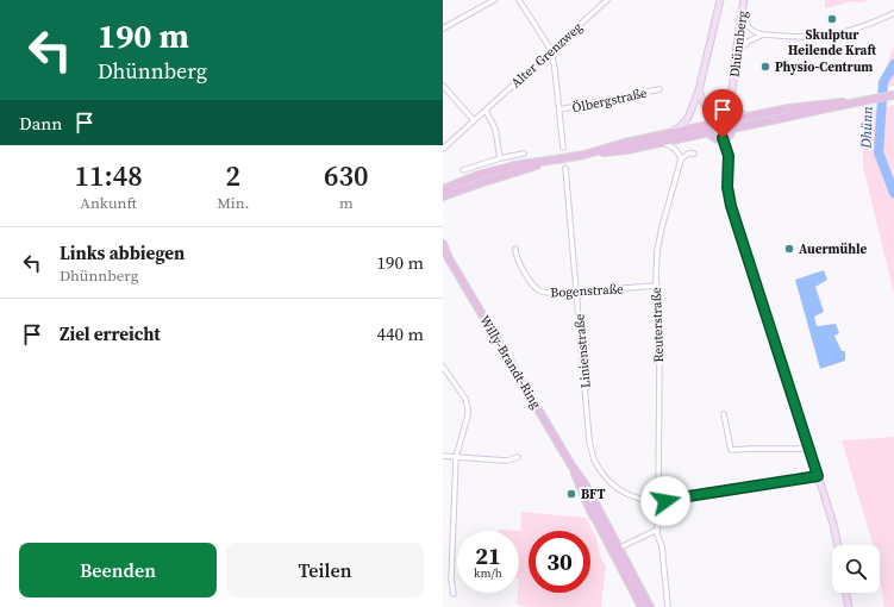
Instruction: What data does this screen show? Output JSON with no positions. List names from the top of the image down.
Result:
{
  "streets": {
    "main road": ["Willy-Brandt-Ring"],
    "street": [
      "Dhünnberg",
      "Alter Grenzweg",
      "Ölbergstraße",
      "Bogenstraße",
      "Reuterstraße",
      "Linienstraße"
    ]
  },
  "crossings": [
    ["Alter Grenzweg", "Ölbergstraße"],
    ["Bogenstraße", "Reuterstraße"],
    ["Bogenstraße", "Linienstraße"],
    ["Reuterstraße", "Linienstraße"]
  ],
  "water": ["Dhünn"],
  "places": [
    "Skulptur Heilende Kraft",
    "Physio-Centrum",
    "Auermühle",
    "BFT"
  ],
  "page": {
    "turn": ["190 m", "Dhünnberg"],
    "then": "Dann",
    "eta": [
      "11:48",
      "Ankunft",
      "2",
      "Min.",
      "630",
      "m"
    ],
    "list": [
      {
        "name": "Links abbiegen",
        "note": "Dhünnberg",
        "value": "190 m"
      },
      {
        "name": "Ziel erreicht",
        "value": "440 m"
      }
    ],
    "speed": "21 km/h",
    "limit": "30",
    "buttons": ["Beenden", "Teilen"]
  }
}
